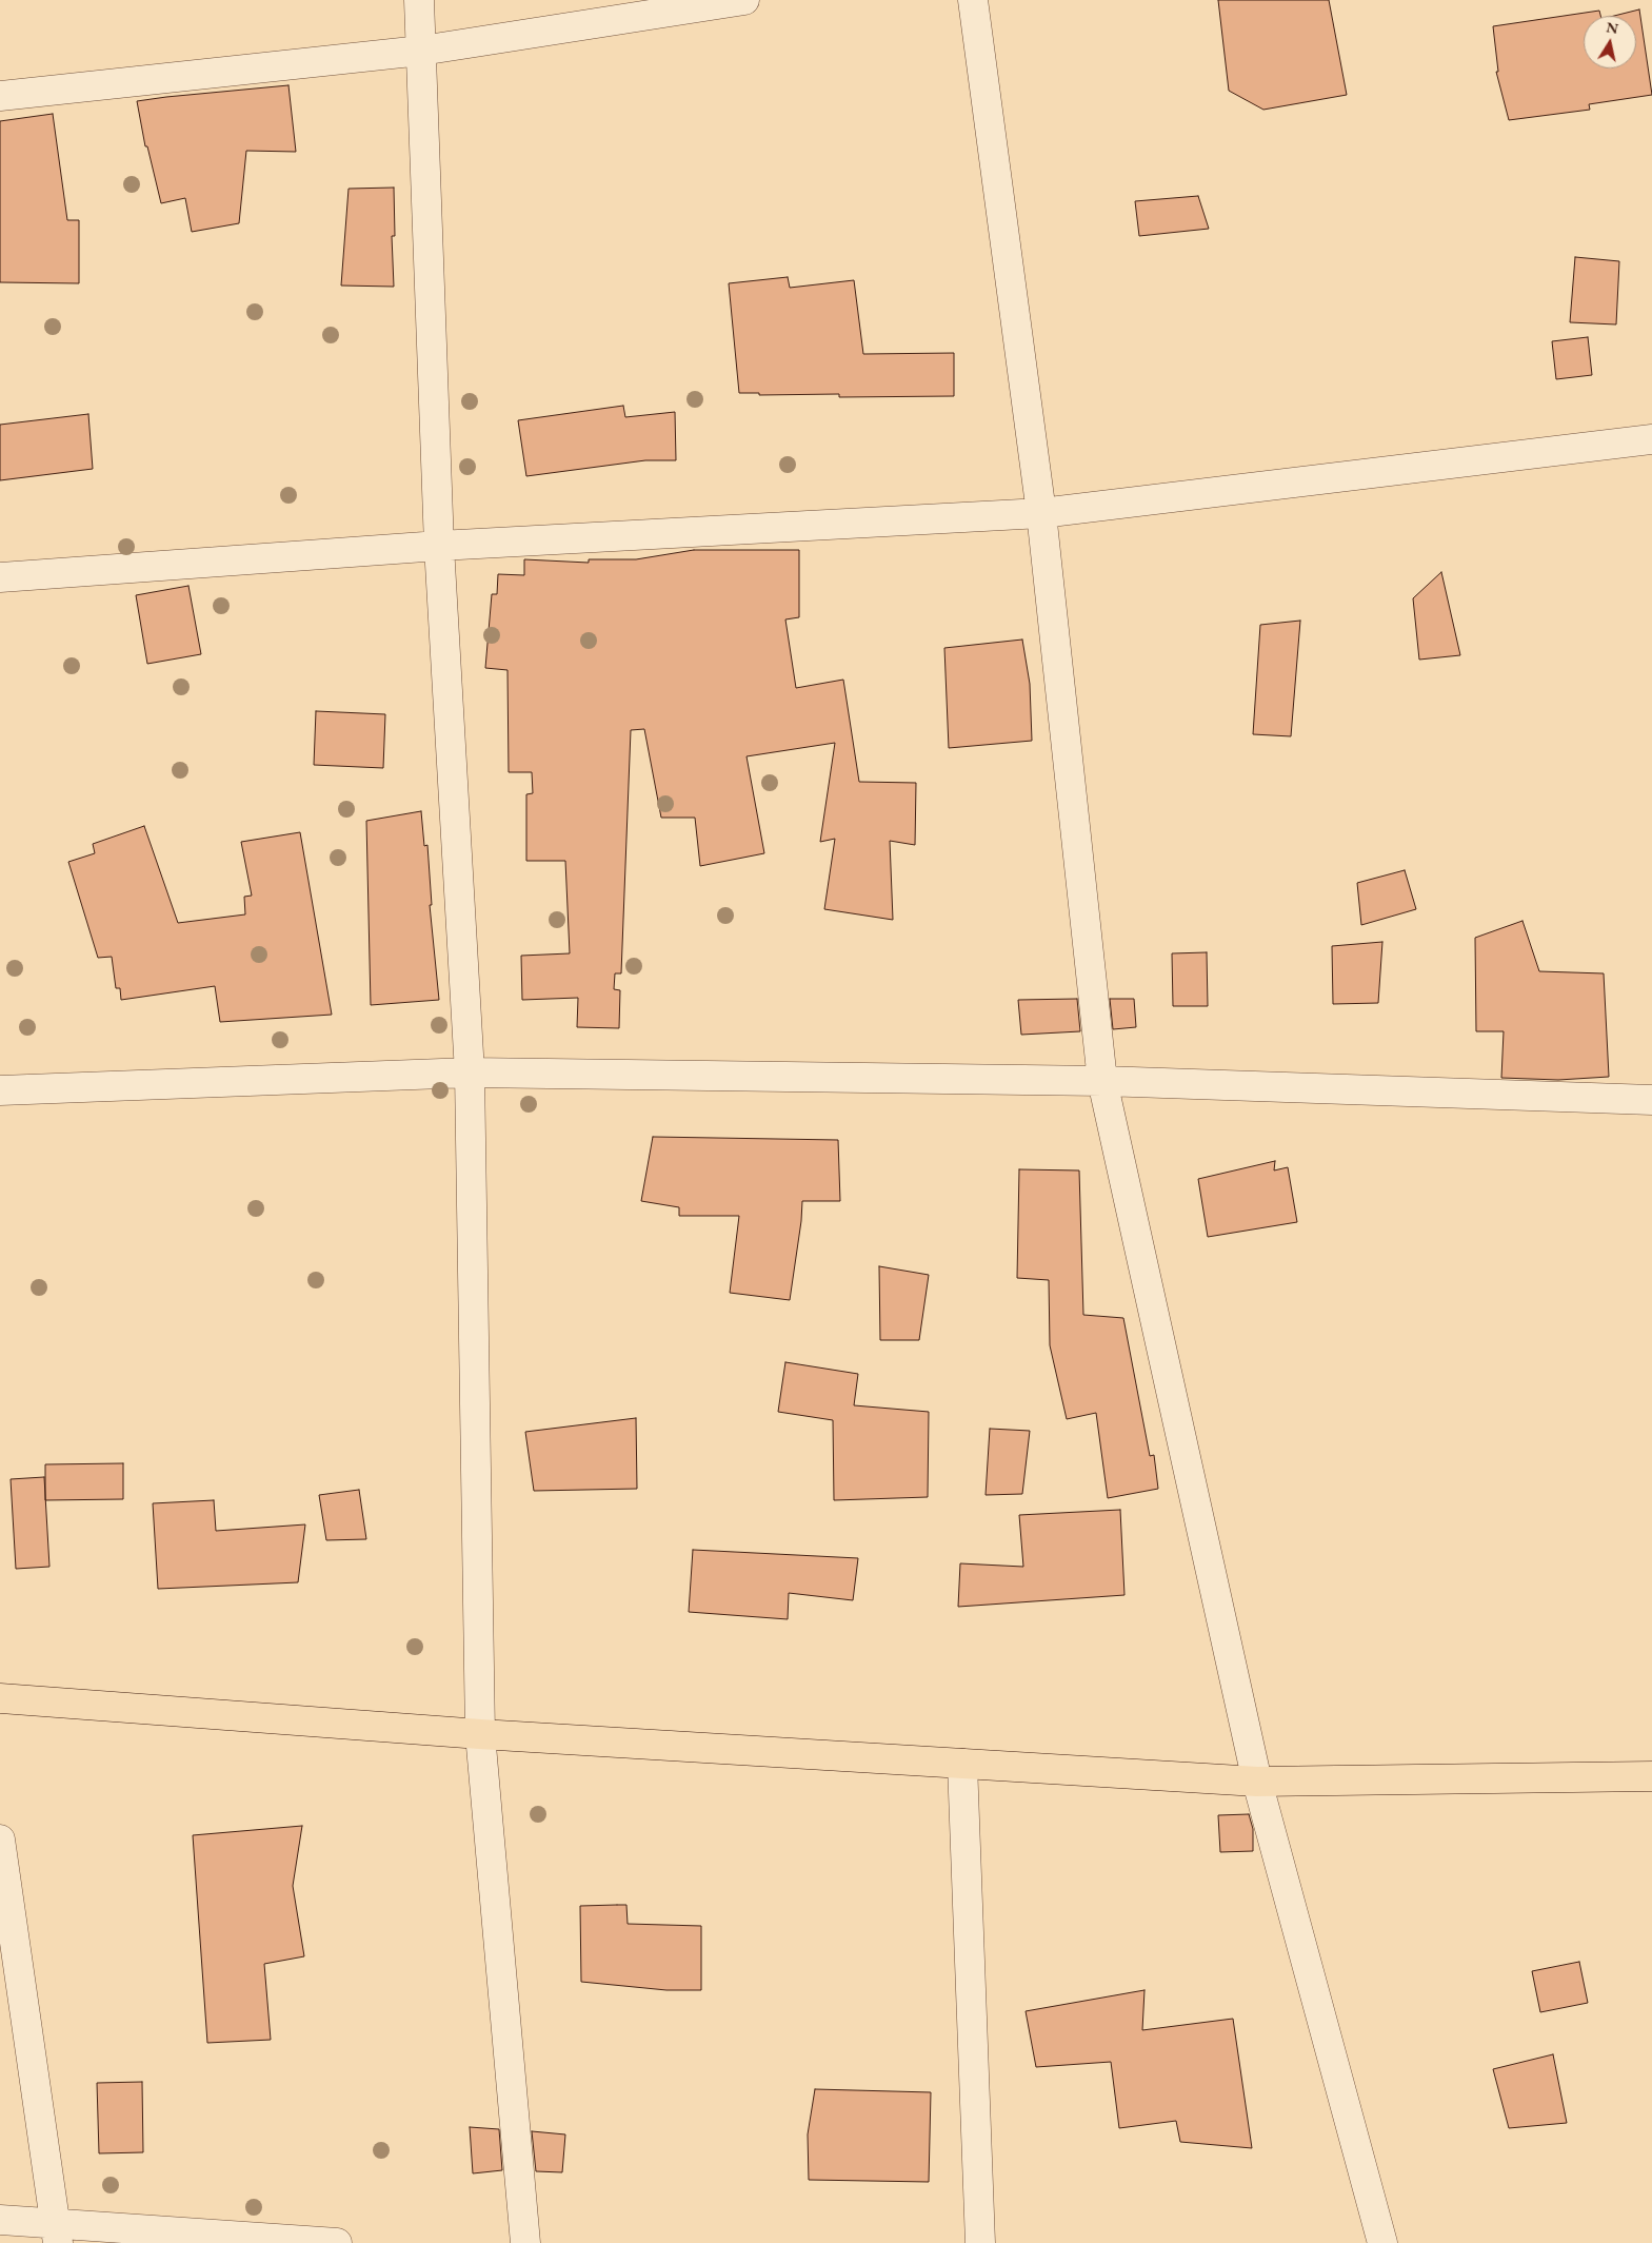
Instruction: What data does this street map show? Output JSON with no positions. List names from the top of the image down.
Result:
{
  "north": "top"
}
